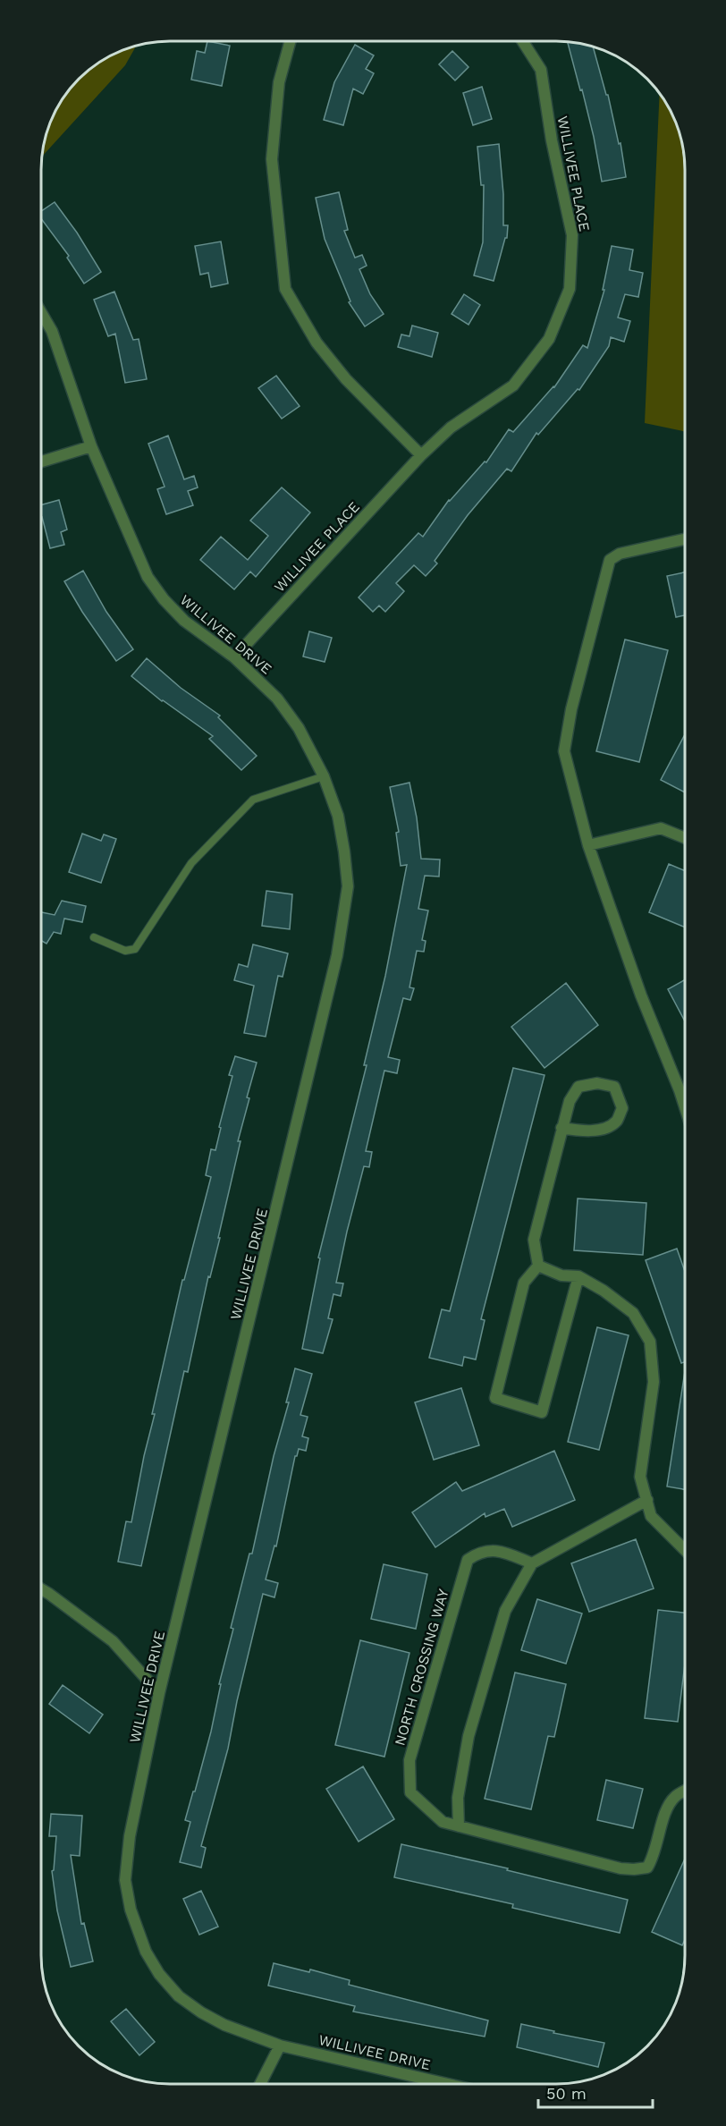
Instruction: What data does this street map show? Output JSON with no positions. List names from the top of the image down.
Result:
{
  "streets": {
    "street": ["WILLIVEE PLACE", "WILLIVEE DRIVE", "NORTH CROSSING WAY"]
  },
  "crossings": [
    ["WILLIVEE PLACE", "WILLIVEE DRIVE"]
  ],
  "scale_bar": "50 m"
}
